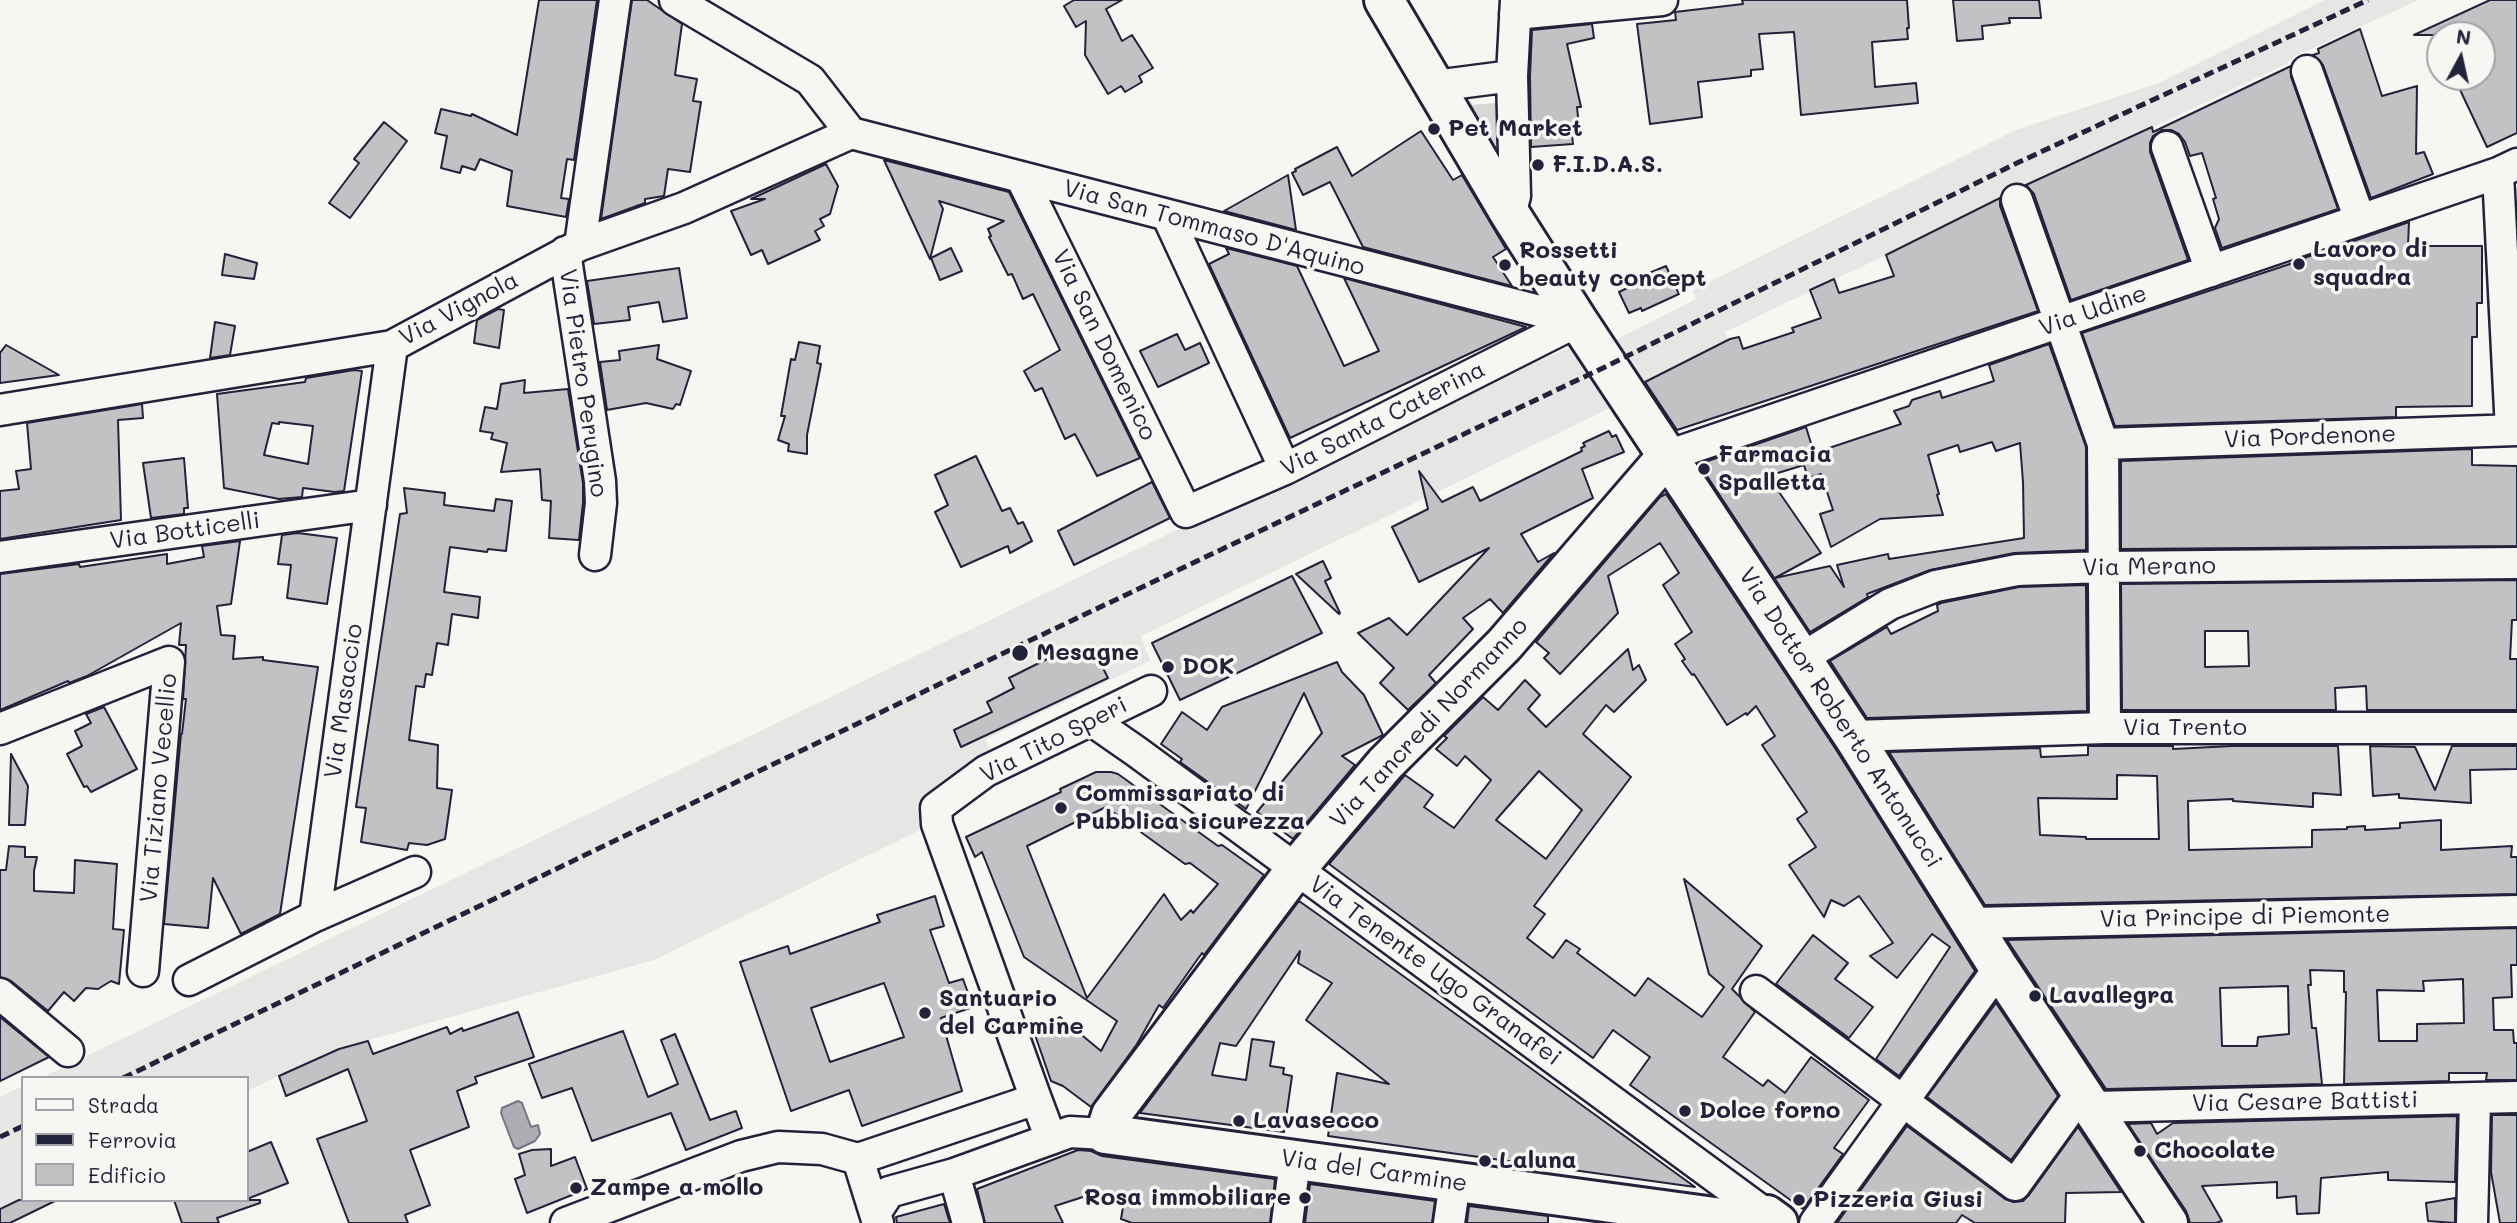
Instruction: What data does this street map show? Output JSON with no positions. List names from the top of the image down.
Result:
{
  "streets": {
    "main road": ["Via Dottor Roberto Antonucci", "Via Tancredi Normanno", "Via del Carmine"],
    "street": [
      "Via San Tommaso D'Aquino",
      "Via Vignola",
      "Via Udine",
      "Via San Domenico",
      "Via Pietro Perugino",
      "Via Santa Caterina",
      "Via Pordenone",
      "Via Botticelli",
      "Via Merano",
      "Via Masaccio",
      "Via Trento",
      "Via Tito Speri",
      "Via Tiziano Vecellio",
      "Via Principe di Piemonte",
      "Via Tenente Ugo Granafei",
      "Via Cesare Battisti"
    ]
  },
  "crossings": [
    ["Via San Tommaso D'Aquino", "Via Vignola"],
    ["Via San Tommaso D'Aquino", "Via San Domenico"],
    ["Via San Tommaso D'Aquino", "Via Santa Caterina"],
    ["Via San Tommaso D'Aquino", "Via Dottor Roberto Antonucci"],
    ["Via Vignola", "Via Pietro Perugino"],
    ["Via Vignola", "Via Masaccio"],
    ["Via Udine", "Via Dottor Roberto Antonucci"],
    ["Via Udine", "Via Tancredi Normanno"],
    ["Via San Domenico", "Via Santa Caterina"],
    ["Via Santa Caterina", "Via Dottor Roberto Antonucci"],
    ["Via Botticelli", "Via Masaccio"],
    ["Via Merano", "Via Dottor Roberto Antonucci"],
    ["Via Dottor Roberto Antonucci", "Via Tancredi Normanno"],
    ["Via Dottor Roberto Antonucci", "Via Trento"],
    ["Via Dottor Roberto Antonucci", "Via Principe di Piemonte"],
    ["Via Dottor Roberto Antonucci", "Via Cesare Battisti"],
    ["Via Tancredi Normanno", "Via Tenente Ugo Granafei"],
    ["Via Tancredi Normanno", "Via del Carmine"],
    ["Via Tito Speri", "Via Tenente Ugo Granafei"],
    ["Via Tenente Ugo Granafei", "Via del Carmine"]
  ],
  "places": [
    "Pet Market",
    "F.I.D.A.S.",
    "Lavoro di squadra",
    "Rossetti beauty concept",
    "Farmacia Spalletta",
    "Mesagne",
    "DOK",
    "Commissariato di Pubblica sicurezza",
    "Lavallegra",
    "Santuario del Carmine",
    "Dolce forno",
    "Lavasecco",
    "Chocolate",
    "Laluna",
    "Zampe a mollo",
    "Rosa immobiliare",
    "Pizzeria Giusi"
  ],
  "legend": ["Strada", "Ferrovia", "Edificio"],
  "north": "top"
}
